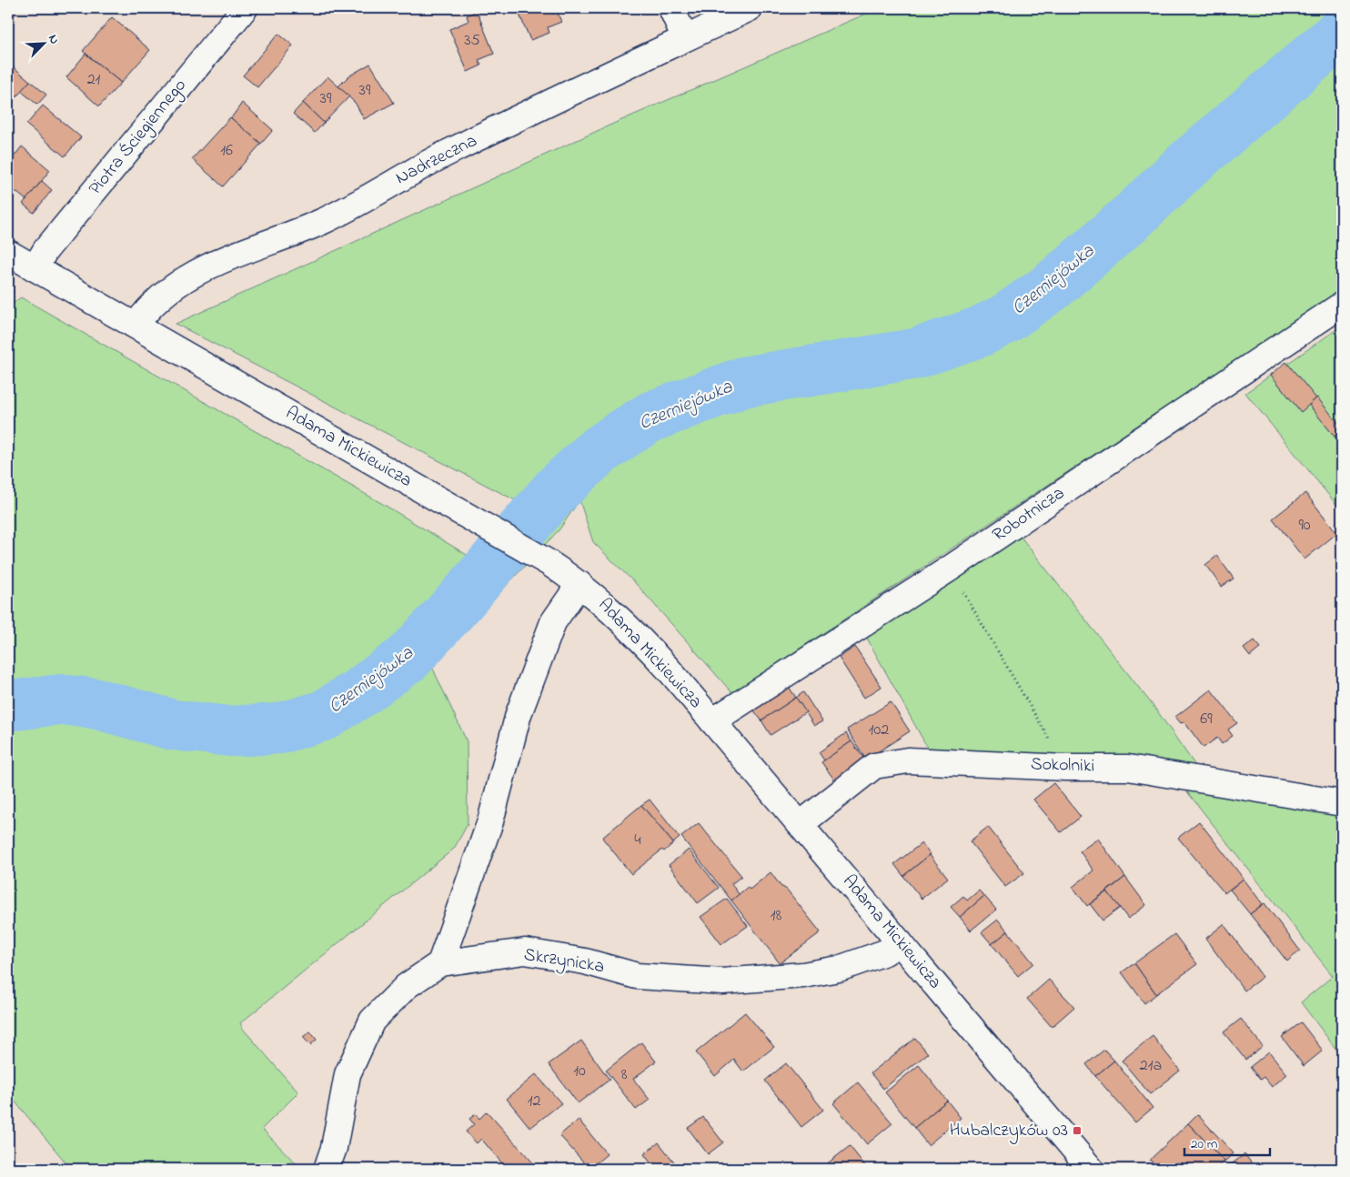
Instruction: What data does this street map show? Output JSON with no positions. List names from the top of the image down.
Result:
{
  "streets": {
    "street": [
      "Piotra Ściegiennego",
      "Nadrzeczna",
      "Adama Mickiewicza",
      "Robotnicza",
      "Sokolniki",
      "Skrzynicka"
    ]
  },
  "crossings": [
    ["Piotra Ściegiennego", "Adama Mickiewicza"],
    ["Nadrzeczna", "Adama Mickiewicza"],
    ["Adama Mickiewicza", "Robotnicza"],
    ["Adama Mickiewicza", "Sokolniki"],
    ["Adama Mickiewicza", "Skrzynicka"]
  ],
  "water": ["Czerniejówka"],
  "places": {
    "transit": ["Hubalczyków 03"]
  },
  "house_numbers": [
    "35",
    "21",
    "39",
    "39",
    "16",
    "90",
    "69",
    "102",
    "4",
    "18",
    "21a",
    "10",
    "8",
    "12"
  ],
  "scale_bar": "20 m",
  "north": "top right"
}
